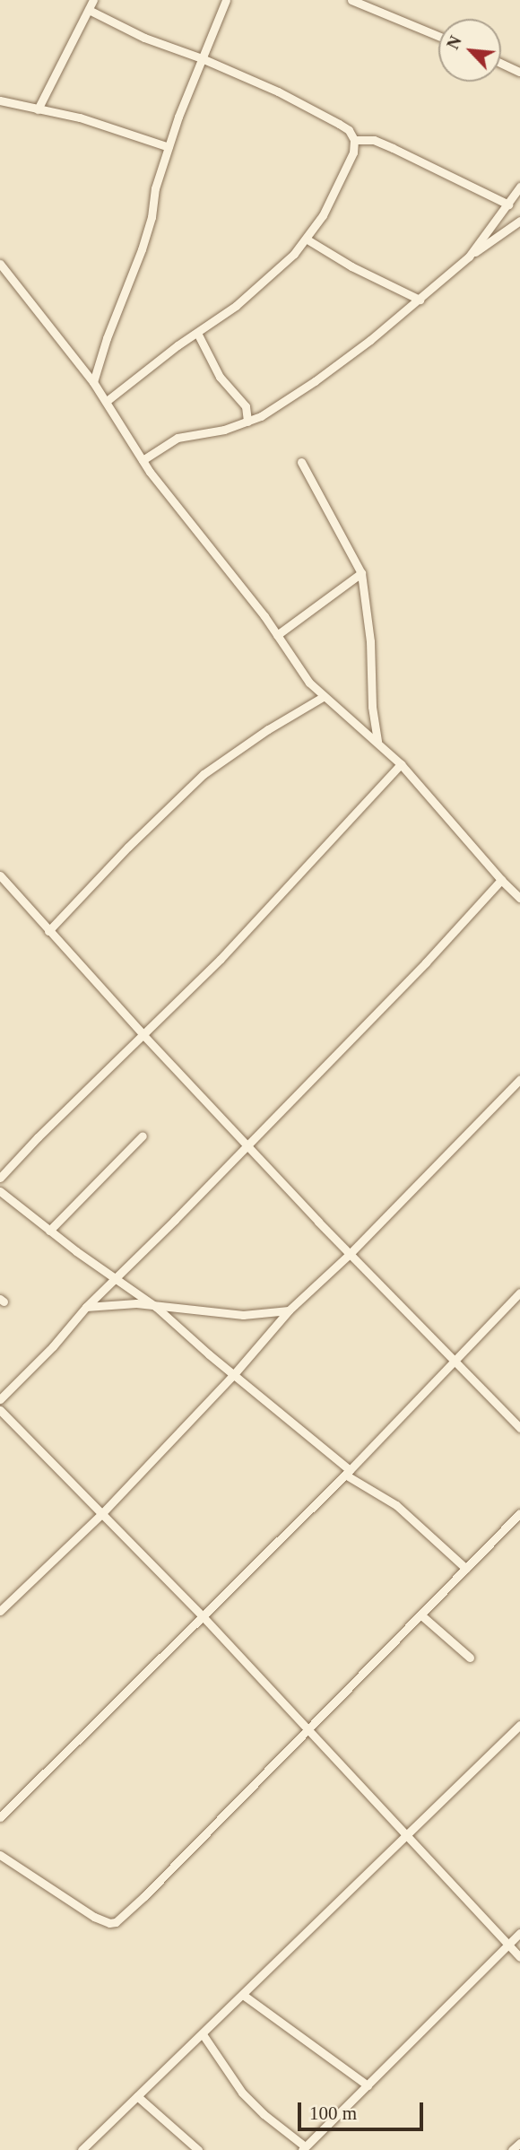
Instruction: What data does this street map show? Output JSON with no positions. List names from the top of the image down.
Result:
{
  "scale_bar": "100 m",
  "north": "top left"
}
